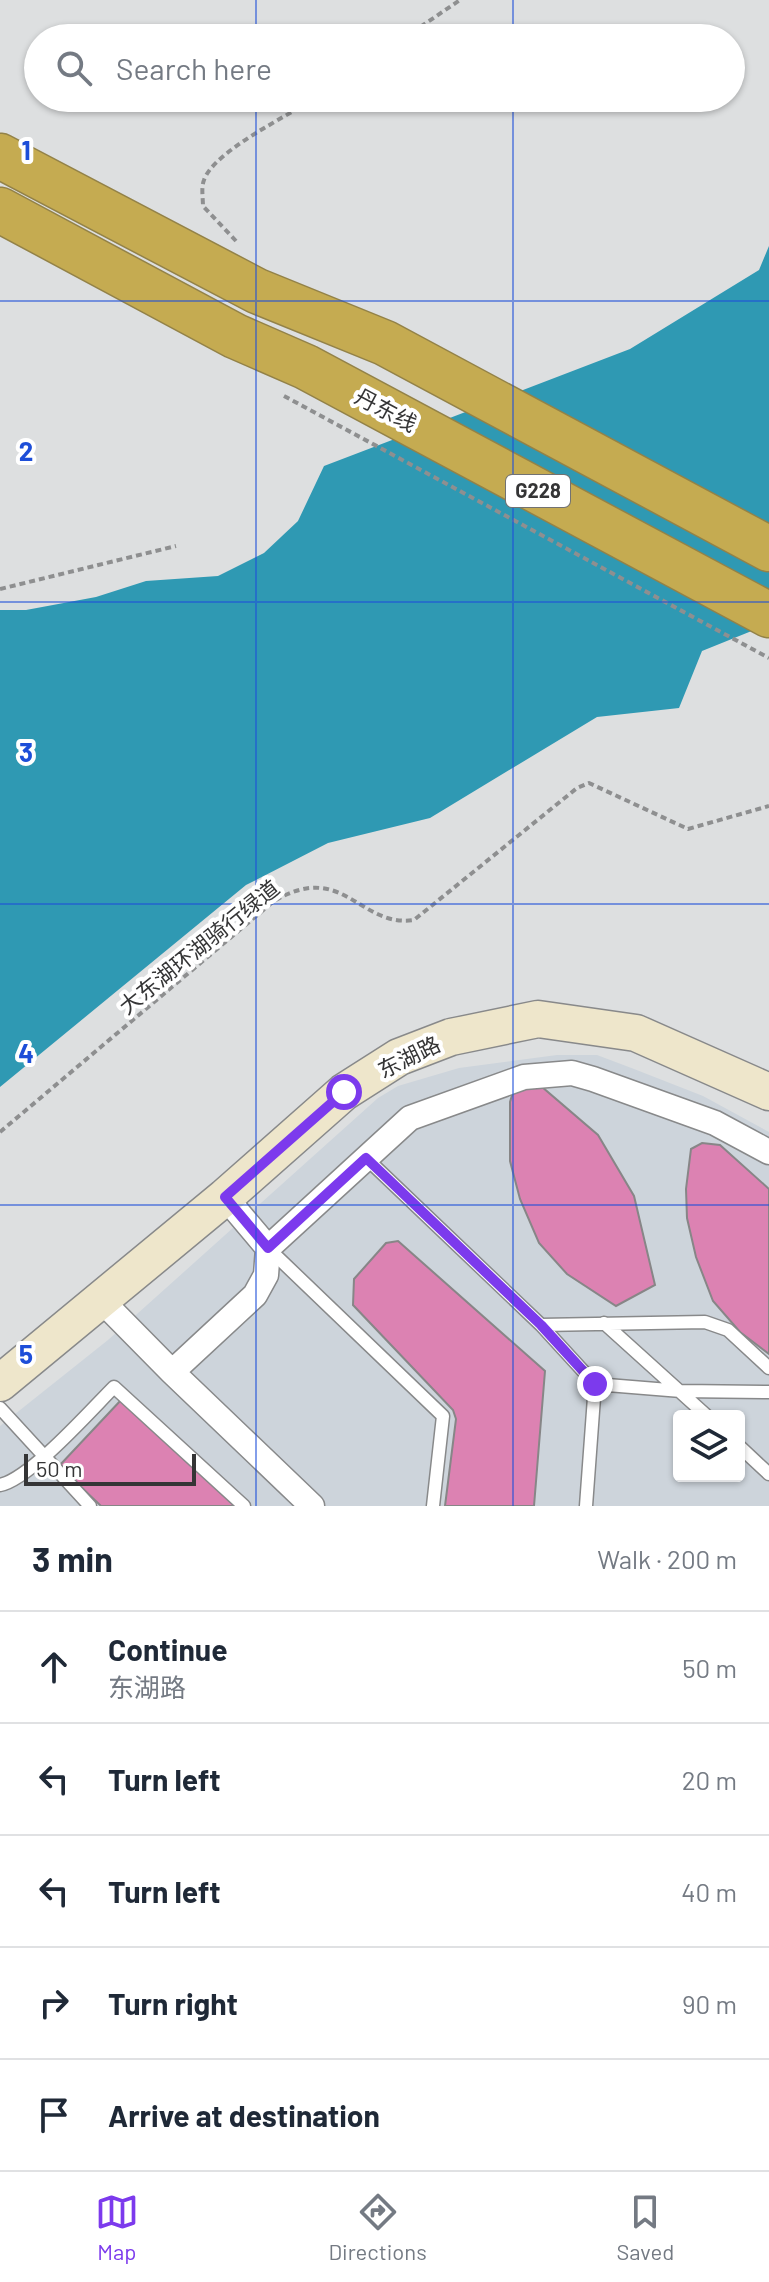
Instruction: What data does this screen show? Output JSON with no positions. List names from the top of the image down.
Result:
{
  "streets": {
    "highway": ["丹东线", "G228"],
    "street": ["东湖路"],
    "path": ["大东湖环湖骑行绿道"]
  },
  "scale_bar": "50 m",
  "page": {
    "search": "Search here",
    "scale": "50 m",
    "heading": ["3 min", "Walk · 200 m"],
    "list": [
      ["Continue", "东湖路", "50 m"],
      ["Turn left", "20 m"],
      ["Turn left", "40 m"],
      ["Turn right", "90 m"],
      "Arrive at destination"
    ],
    "nav": ["Map", "Directions", "Saved"]
  },
  "grid": {
    "rows": [
      "1",
      "2",
      "3",
      "4",
      "5"
    ]
  }
}
